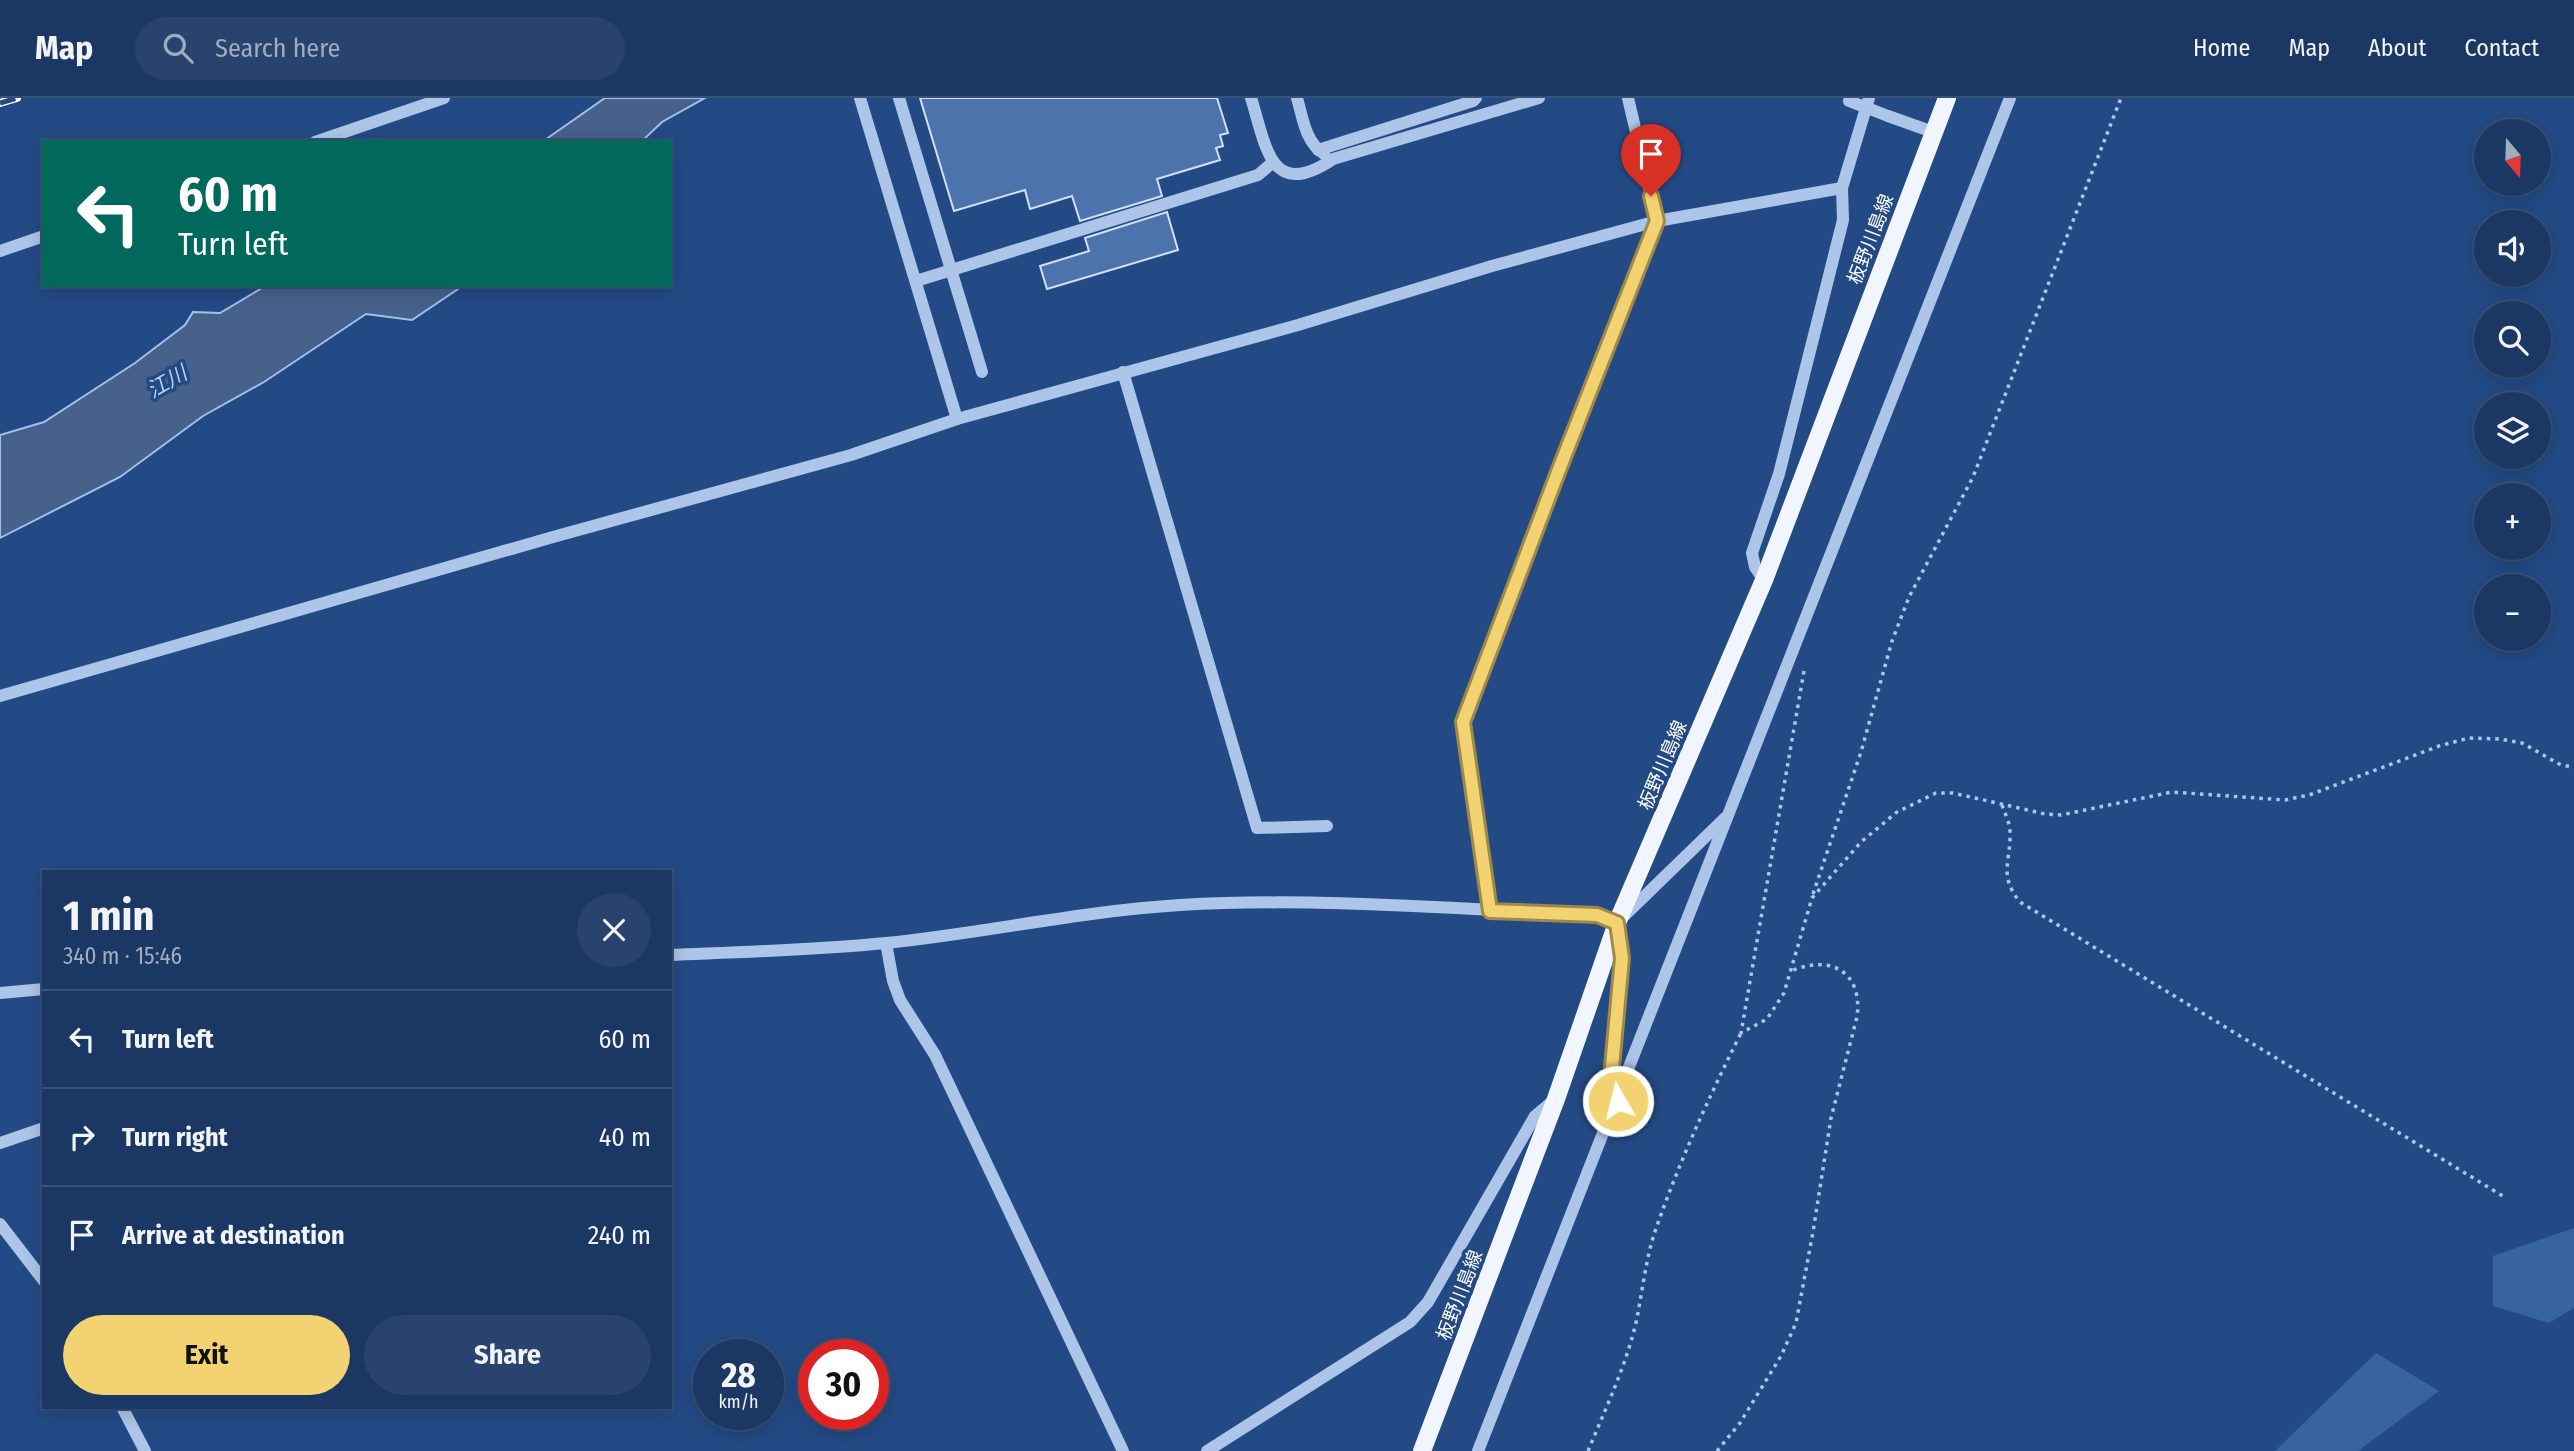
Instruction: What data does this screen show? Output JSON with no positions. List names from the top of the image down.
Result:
{
  "streets": {
    "main road": ["板野川島線"]
  },
  "water": ["江川"],
  "north": "bottom",
  "page": {
    "header": "Map",
    "search": "Search here",
    "nav": [
      "Home",
      "Map",
      "About",
      "Contact"
    ],
    "map_buttons": ["+", "−"],
    "turn": ["60 m", "Turn left"],
    "heading": ["1 min", "340 m · 15:46"],
    "list": [
      {
        "name": "Turn left",
        "value": "60 m"
      },
      {
        "name": "Turn right",
        "value": "40 m"
      },
      {
        "name": "Arrive at destination",
        "value": "240 m"
      }
    ],
    "buttons": ["Exit", "Share"],
    "speed": "28 km/h",
    "limit": "30"
  }
}
